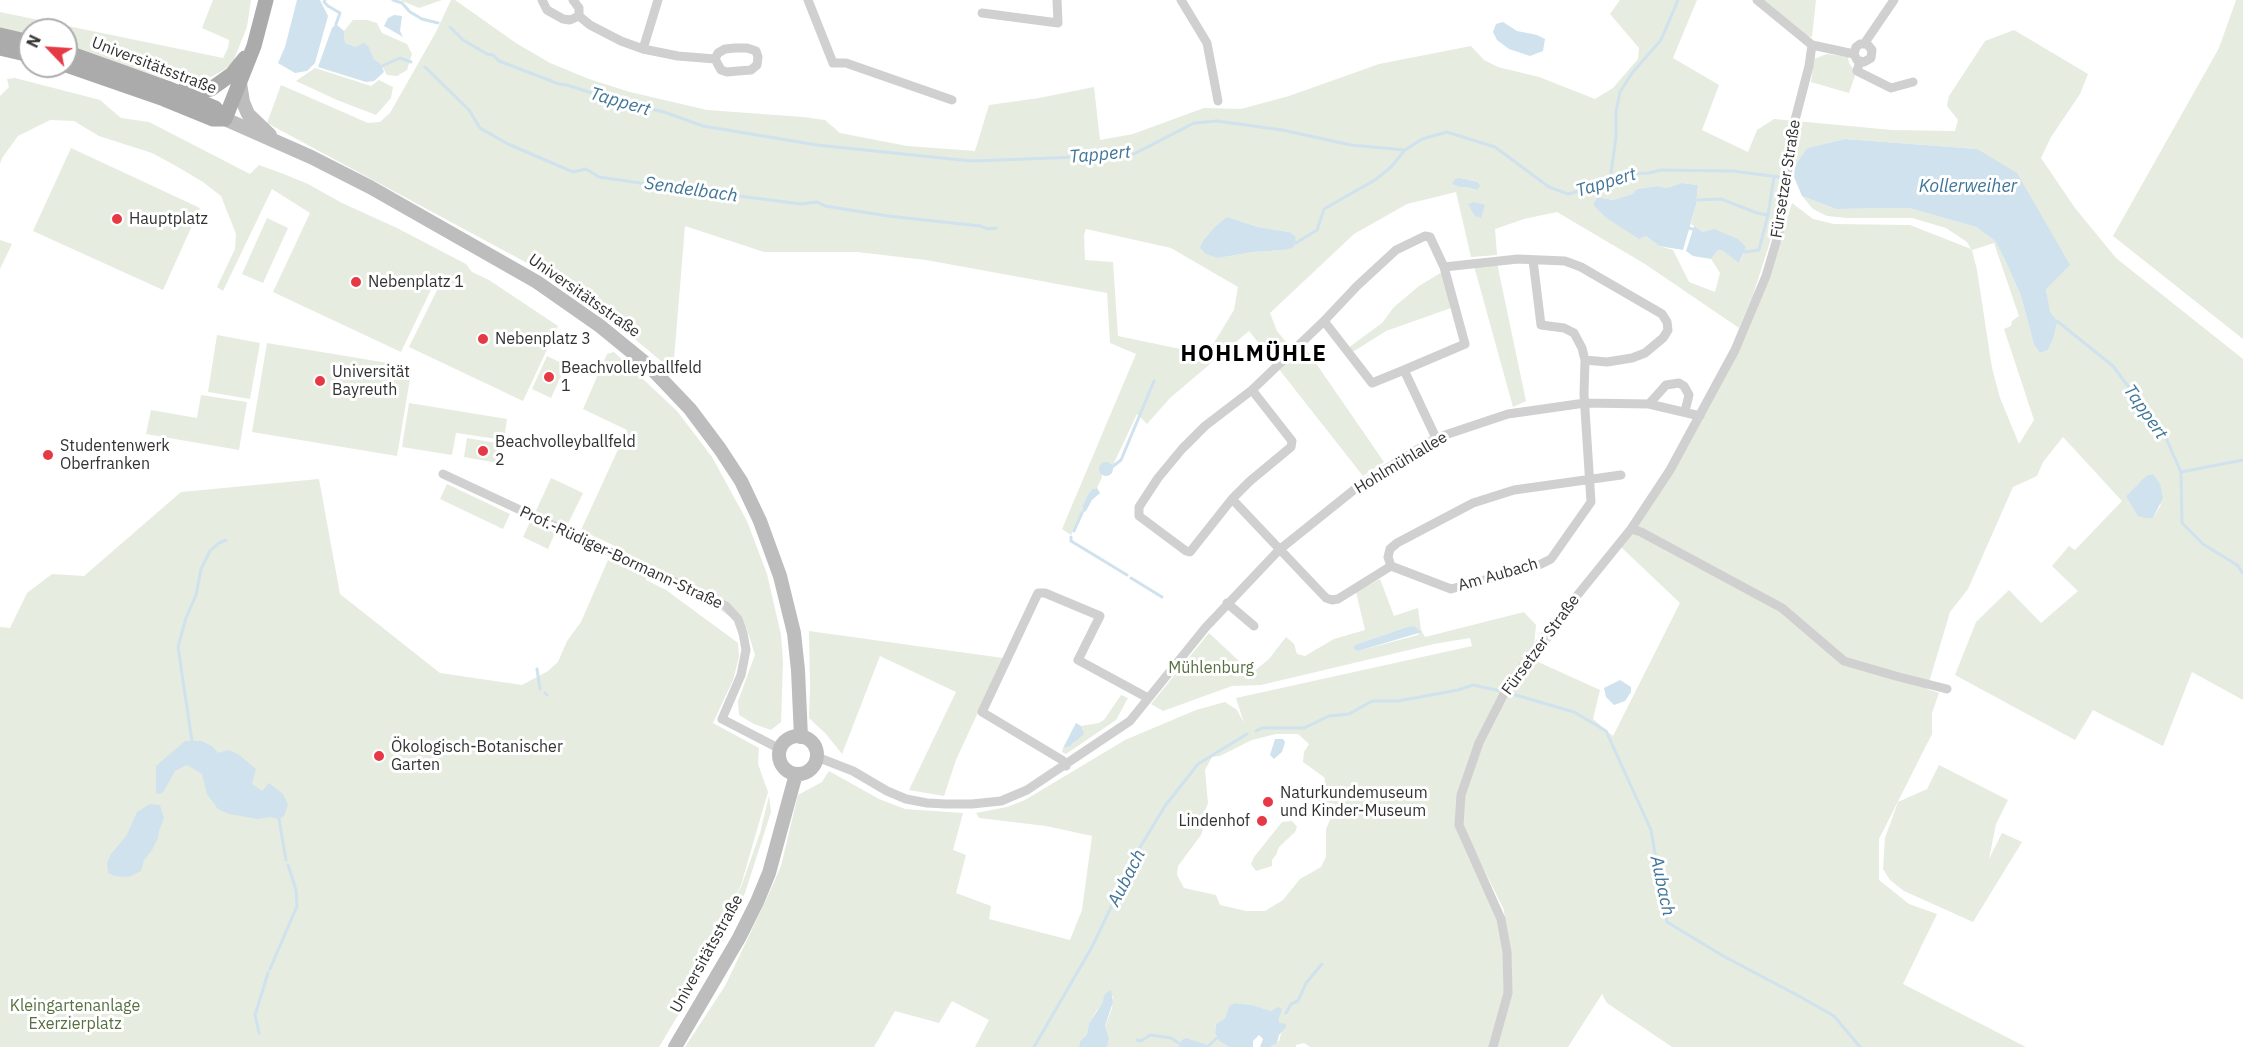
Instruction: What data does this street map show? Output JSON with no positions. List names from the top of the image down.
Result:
{
  "streets": {
    "main road": ["Universitätsstraße"],
    "street": [
      "Fürsetzer Straße",
      "Hohlmühlallee",
      "Prof.-Rüdiger-Bormann-Straße",
      "Am Aubach"
    ]
  },
  "crossings": [
    ["Universitätsstraße", "Hohlmühlallee"],
    ["Universitätsstraße", "Prof.-Rüdiger-Bormann-Straße"],
    ["Fürsetzer Straße", "Hohlmühlallee"],
    ["Hohlmühlallee", "Prof.-Rüdiger-Bormann-Straße"],
    ["Hohlmühlallee", "Am Aubach"]
  ],
  "districts": ["HOHLMÜHLE"],
  "water": [
    "Tappert",
    "Kollerweiher",
    "Sendelbach",
    "Aubach"
  ],
  "parks": ["Mühlenburg", "Kleingartenanlage Exerzierplatz"],
  "places": [
    "Hauptplatz",
    "Nebenplatz 1",
    "Nebenplatz 3",
    "Beachvolleyballfeld 1",
    "Universität Bayreuth",
    "Beachvolleyballfeld 2",
    "Studentenwerk Oberfranken",
    "Ökologisch-Botanischer Garten",
    "Naturkundemuseum und Kinder-Museum",
    "Lindenhof"
  ],
  "north": "top left"
}
